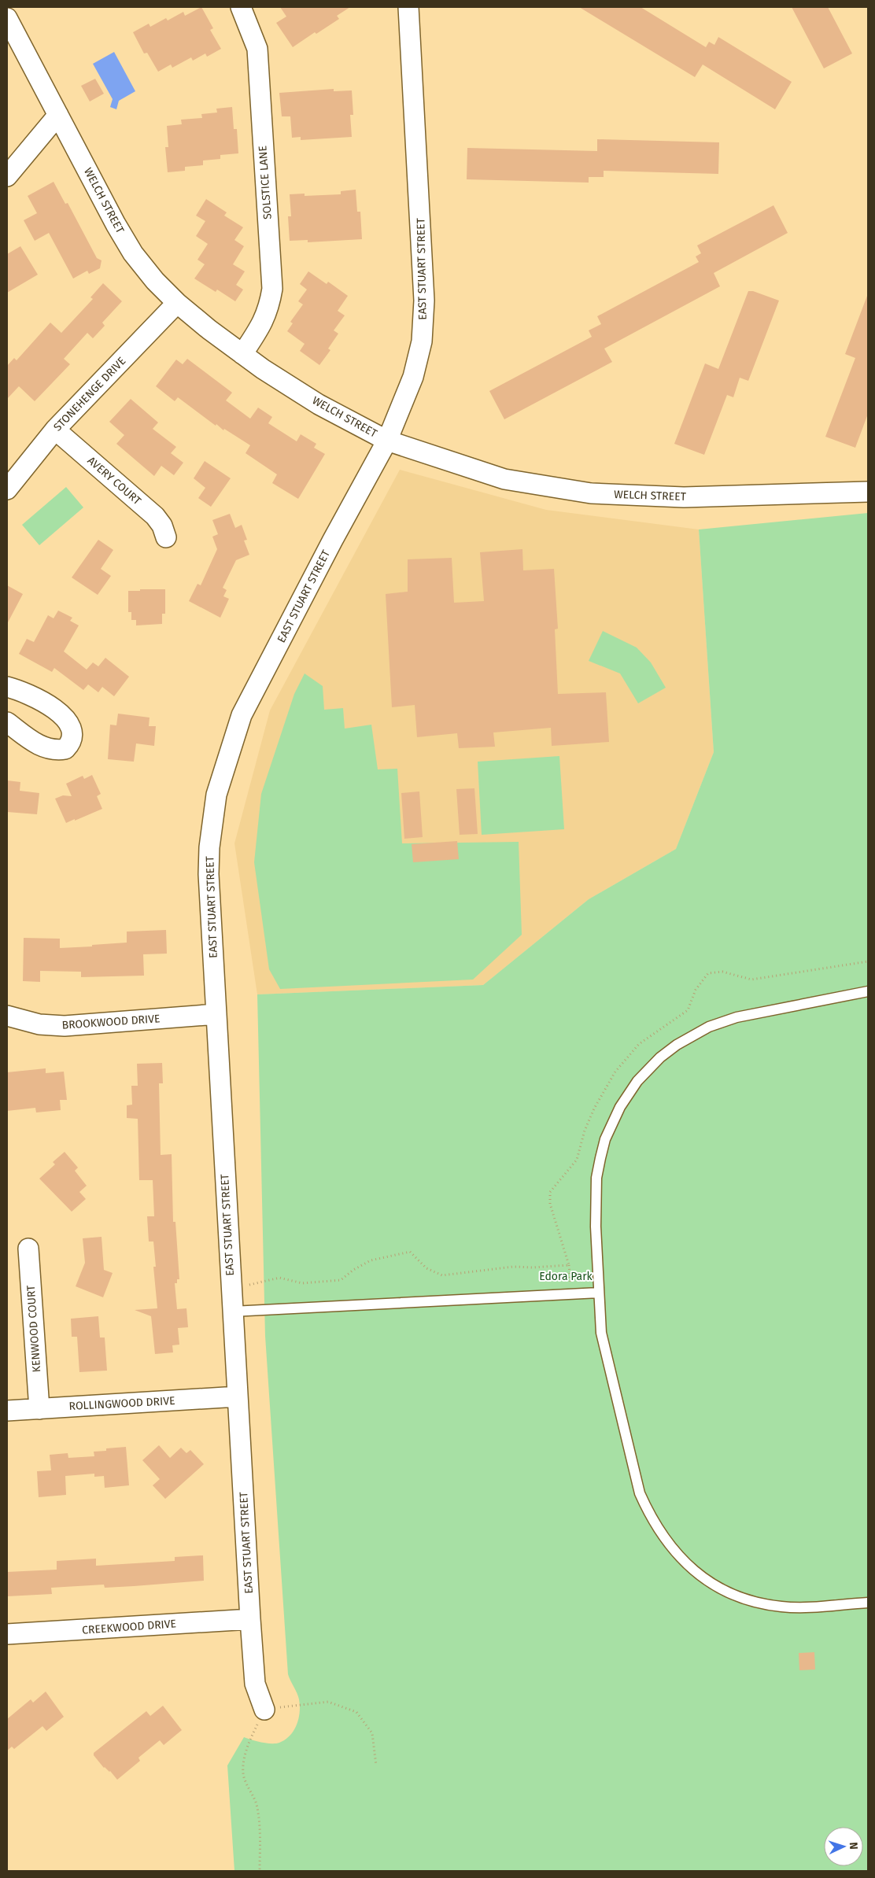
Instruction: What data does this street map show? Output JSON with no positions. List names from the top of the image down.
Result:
{
  "streets": {
    "street": [
      "SOLSTICE LANE",
      "WELCH STREET",
      "EAST STUART STREET",
      "STONEHENGE DRIVE",
      "AVERY COURT",
      "BROOKWOOD DRIVE",
      "KENWOOD COURT",
      "ROLLINGWOOD DRIVE",
      "CREEKWOOD DRIVE"
    ]
  },
  "crossings": [
    ["SOLSTICE LANE", "WELCH STREET"],
    ["WELCH STREET", "EAST STUART STREET"],
    ["WELCH STREET", "STONEHENGE DRIVE"],
    ["EAST STUART STREET", "BROOKWOOD DRIVE"],
    ["EAST STUART STREET", "ROLLINGWOOD DRIVE"],
    ["EAST STUART STREET", "CREEKWOOD DRIVE"],
    ["STONEHENGE DRIVE", "AVERY COURT"],
    ["KENWOOD COURT", "ROLLINGWOOD DRIVE"]
  ],
  "parks": ["Edora Park"],
  "north": "right"
}
